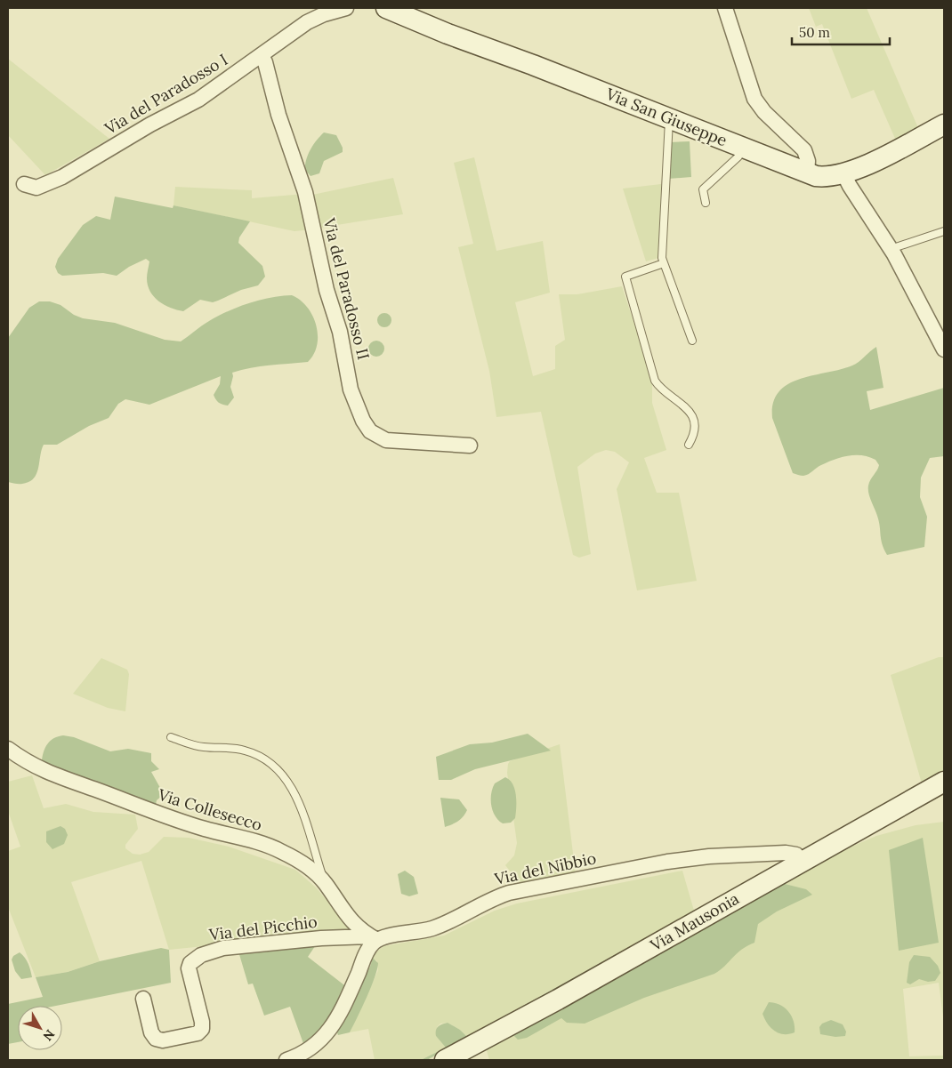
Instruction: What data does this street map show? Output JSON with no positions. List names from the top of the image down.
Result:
{
  "streets": {
    "main road": ["Via San Giuseppe", "Via Mausonia"],
    "street": [
      "Via del Paradosso I",
      "Via del Paradosso II",
      "Via Collesecco",
      "Via del Nibbio",
      "Via del Picchio"
    ]
  },
  "crossings": [
    ["Via del Paradosso I", "Via del Paradosso II"],
    ["Via Collesecco", "Via del Nibbio"],
    ["Via Collesecco", "Via del Picchio"],
    ["Via del Nibbio", "Via Mausonia"],
    ["Via del Nibbio", "Via del Picchio"]
  ],
  "scale_bar": "50 m",
  "north": "bottom right"
}
